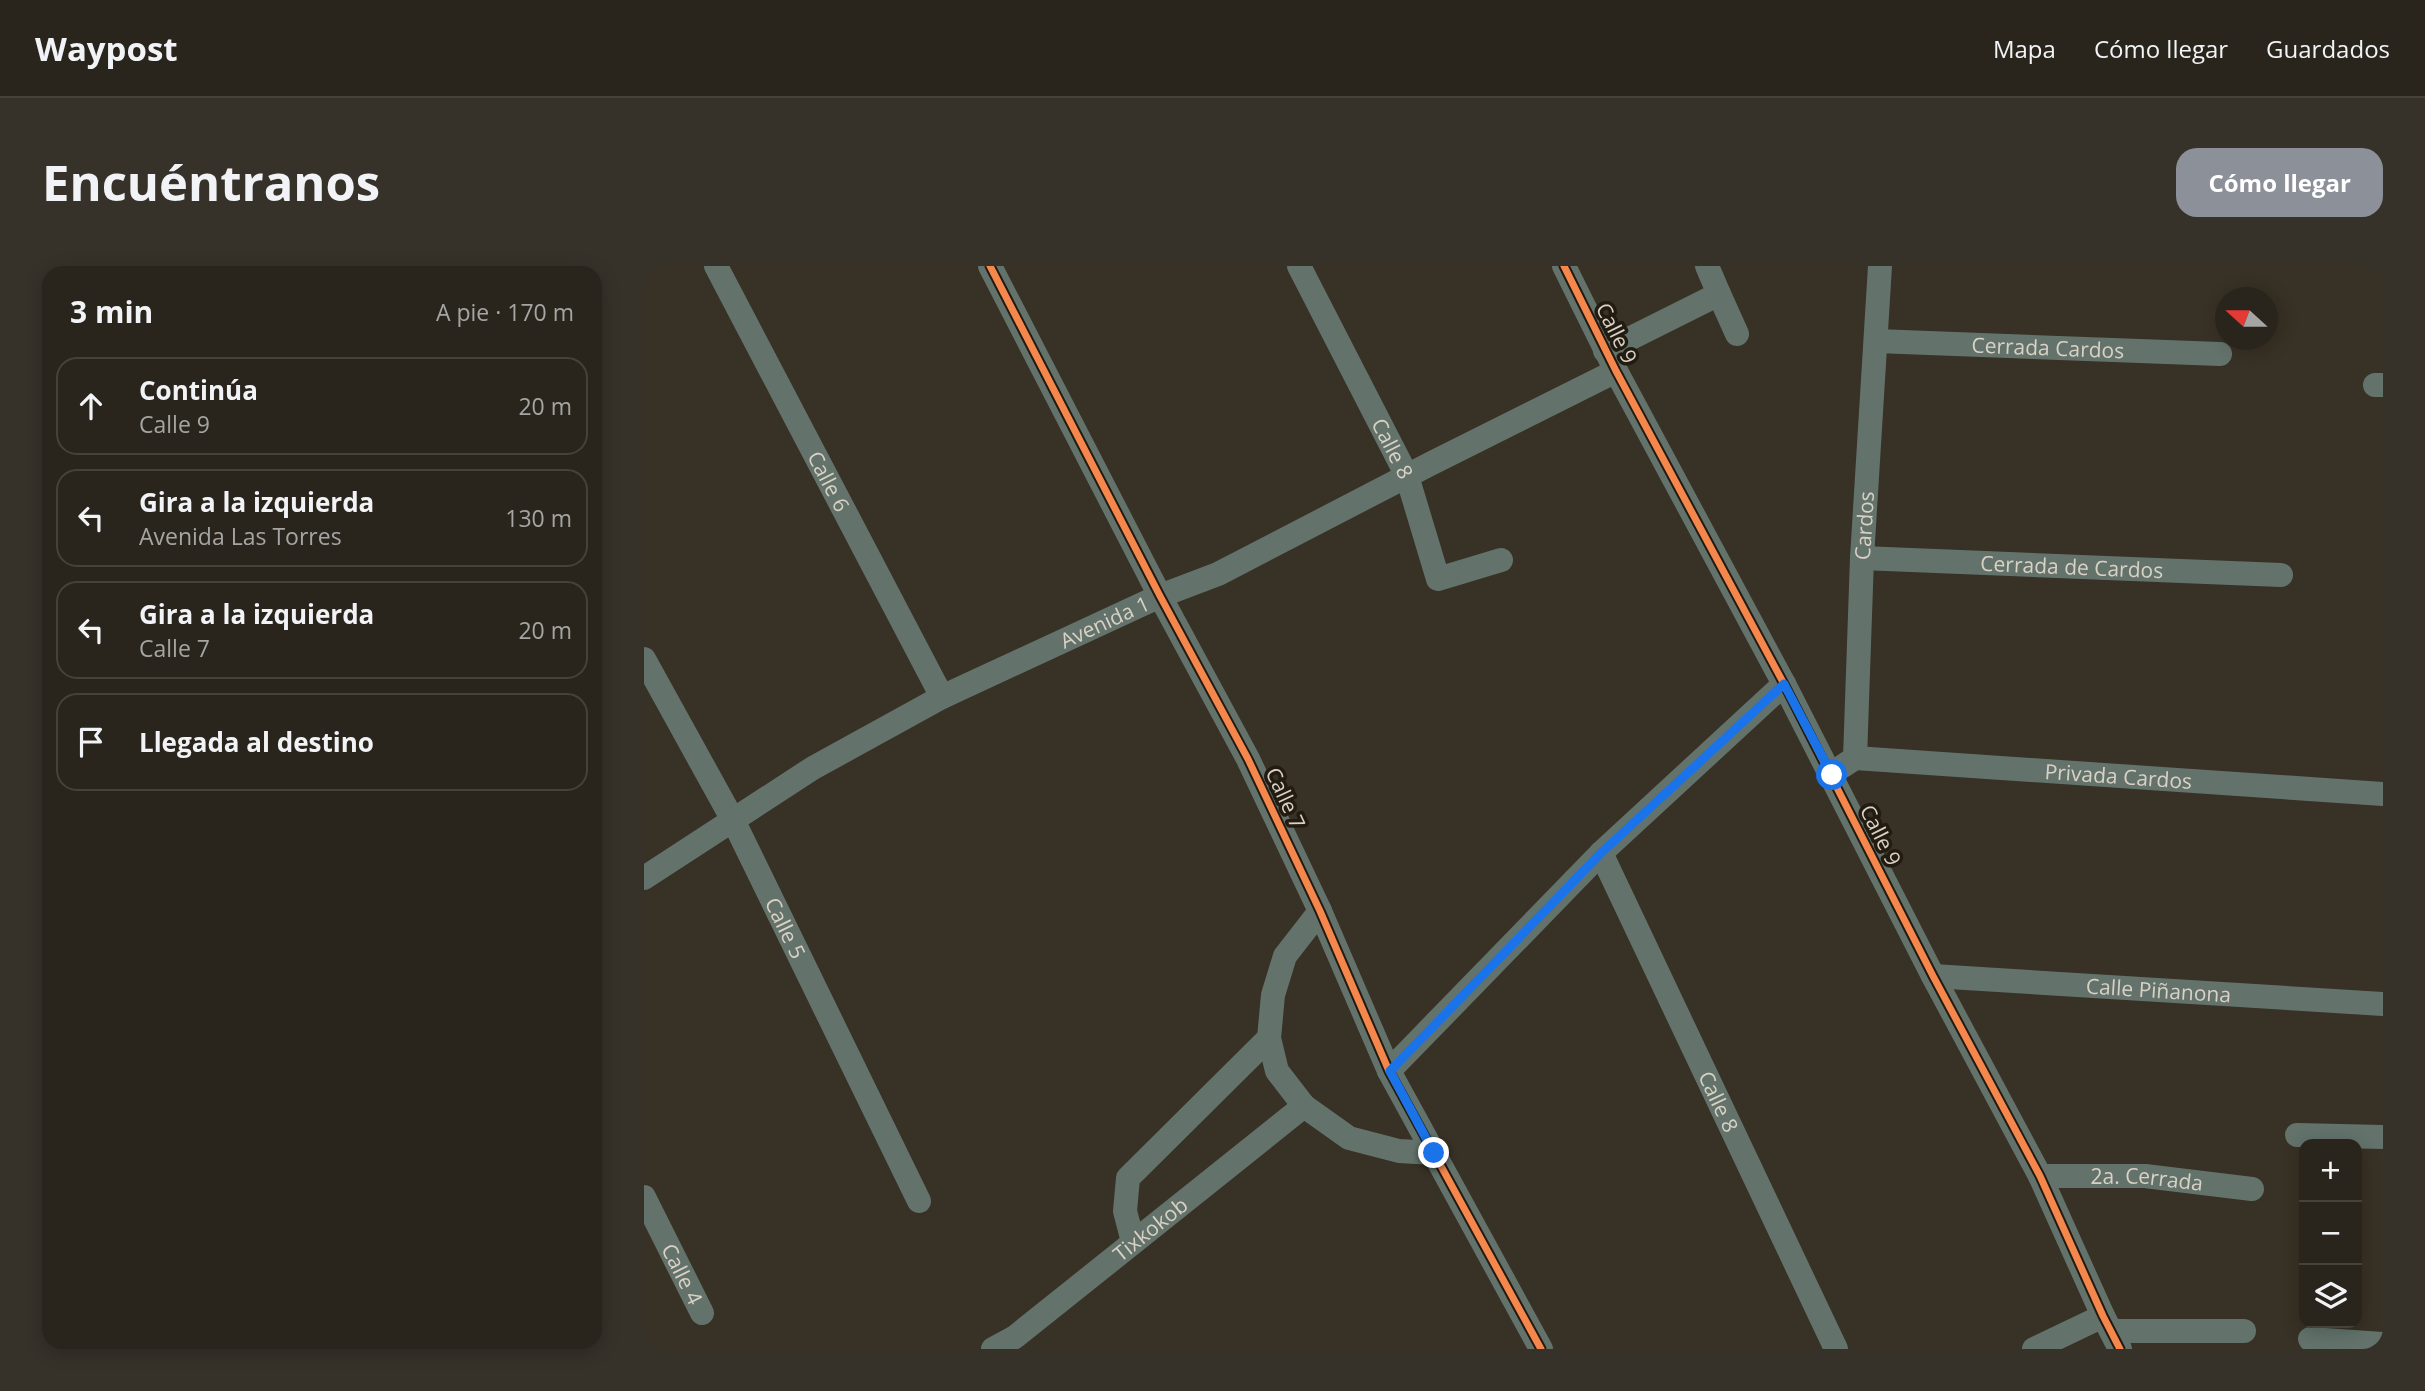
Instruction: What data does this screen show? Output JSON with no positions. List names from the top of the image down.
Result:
{
  "streets": {
    "street": [
      "Calle 9",
      "Cerrada Cardos",
      "Calle 8",
      "Calle 6",
      "Cardos",
      "Cerrada de Cardos",
      "Avenida 1",
      "Privada Cardos",
      "Calle 7",
      "Calle 5",
      "Calle Piñanona",
      "2a. Cerrada",
      "Tixkokob",
      "Calle 4"
    ]
  },
  "crossings": [
    ["Calle 9", "Avenida 1"],
    ["Calle 9", "Calle Piñanona"],
    ["Calle 9", "2a. Cerrada"],
    ["Cerrada Cardos", "Cardos"],
    ["Calle 8", "Avenida 1"],
    ["Calle 6", "Avenida 1"],
    ["Cardos", "Cerrada de Cardos"],
    ["Cardos", "Privada Cardos"],
    ["Avenida 1", "Calle 7"],
    ["Avenida 1", "Calle 5"]
  ],
  "north": "left",
  "page": {
    "header": "Waypost",
    "nav": ["Mapa", "Cómo llegar", "Guardados"],
    "buttons": "Cómo llegar",
    "title": "Encuéntranos",
    "heading": ["3 min", "A pie · 170 m"],
    "list": [
      ["Continúa", "Calle 9", "20 m"],
      ["Gira a la izquierda", "Avenida Las Torres", "130 m"],
      ["Gira a la izquierda", "Calle 7", "20 m"],
      "Llegada al destino"
    ],
    "map_buttons": ["+", "−"]
  }
}
